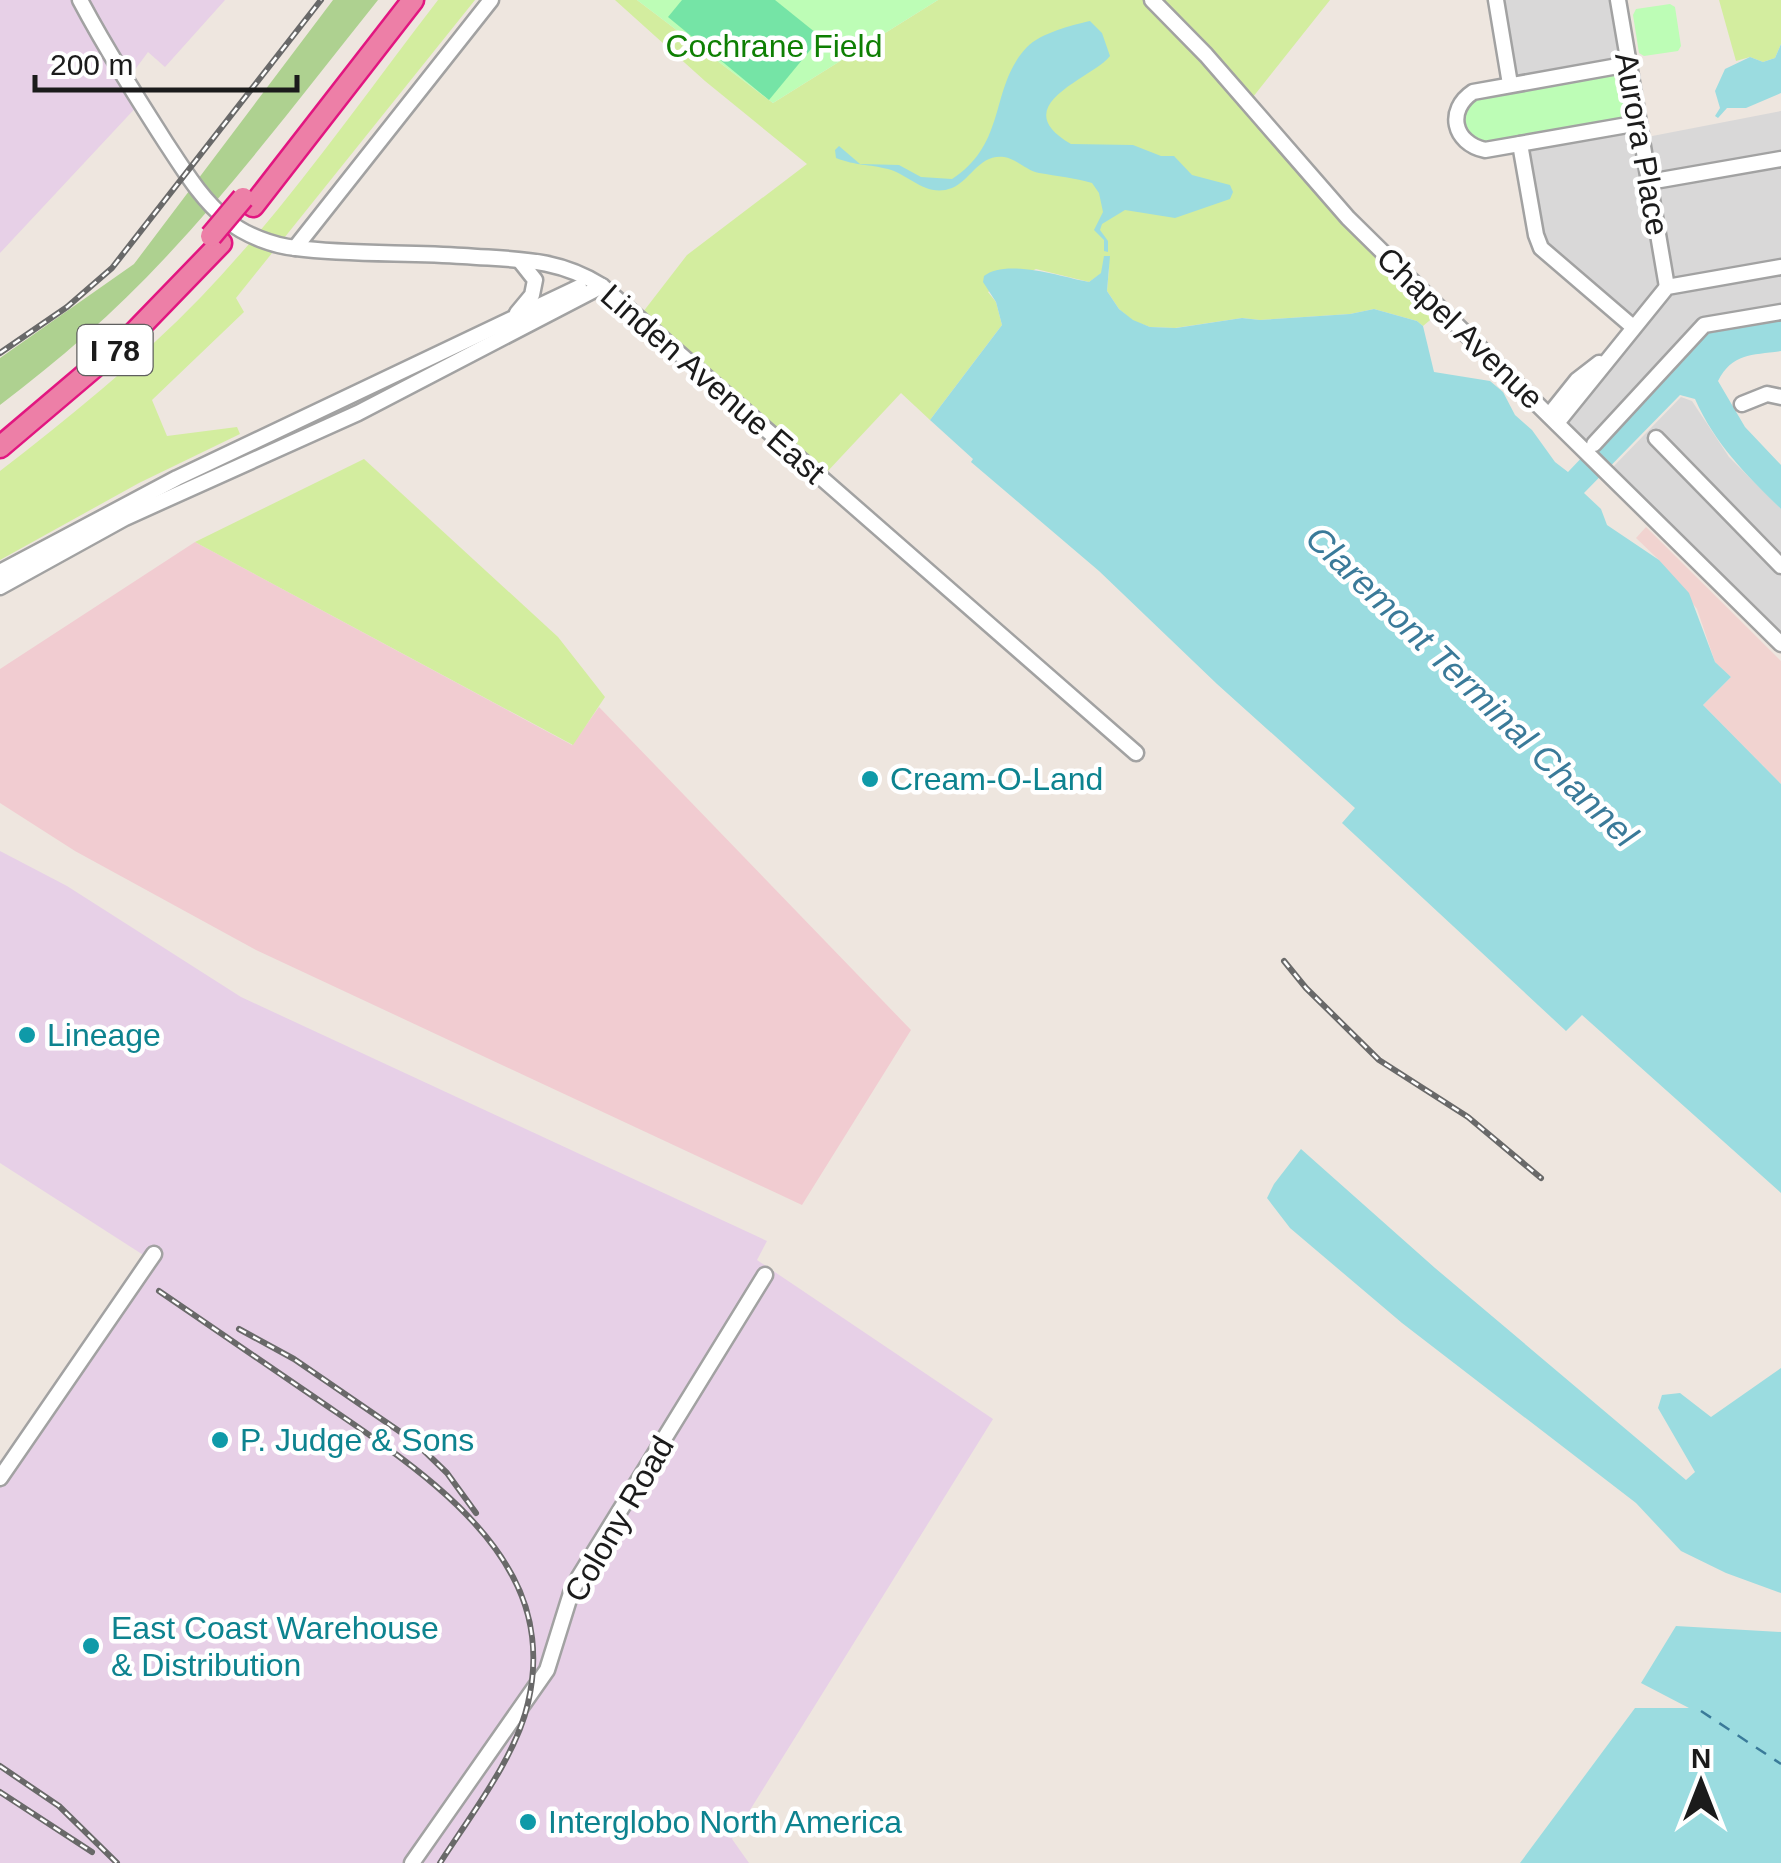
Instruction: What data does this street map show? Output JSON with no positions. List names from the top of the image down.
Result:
{
  "streets": {
    "highway": ["I 78"],
    "street": [
      "Aurora Place",
      "Chapel Avenue",
      "Linden Avenue East",
      "Colony Road"
    ]
  },
  "water": ["Claremont Terminal Channel"],
  "parks": ["Cochrane Field"],
  "places": [
    "Cream-O-Land",
    "Lineage",
    "P. Judge & Sons",
    "East Coast Warehouse & Distribution",
    "Interglobo North America"
  ],
  "scale_bar": "200 m",
  "north": "top"
}
